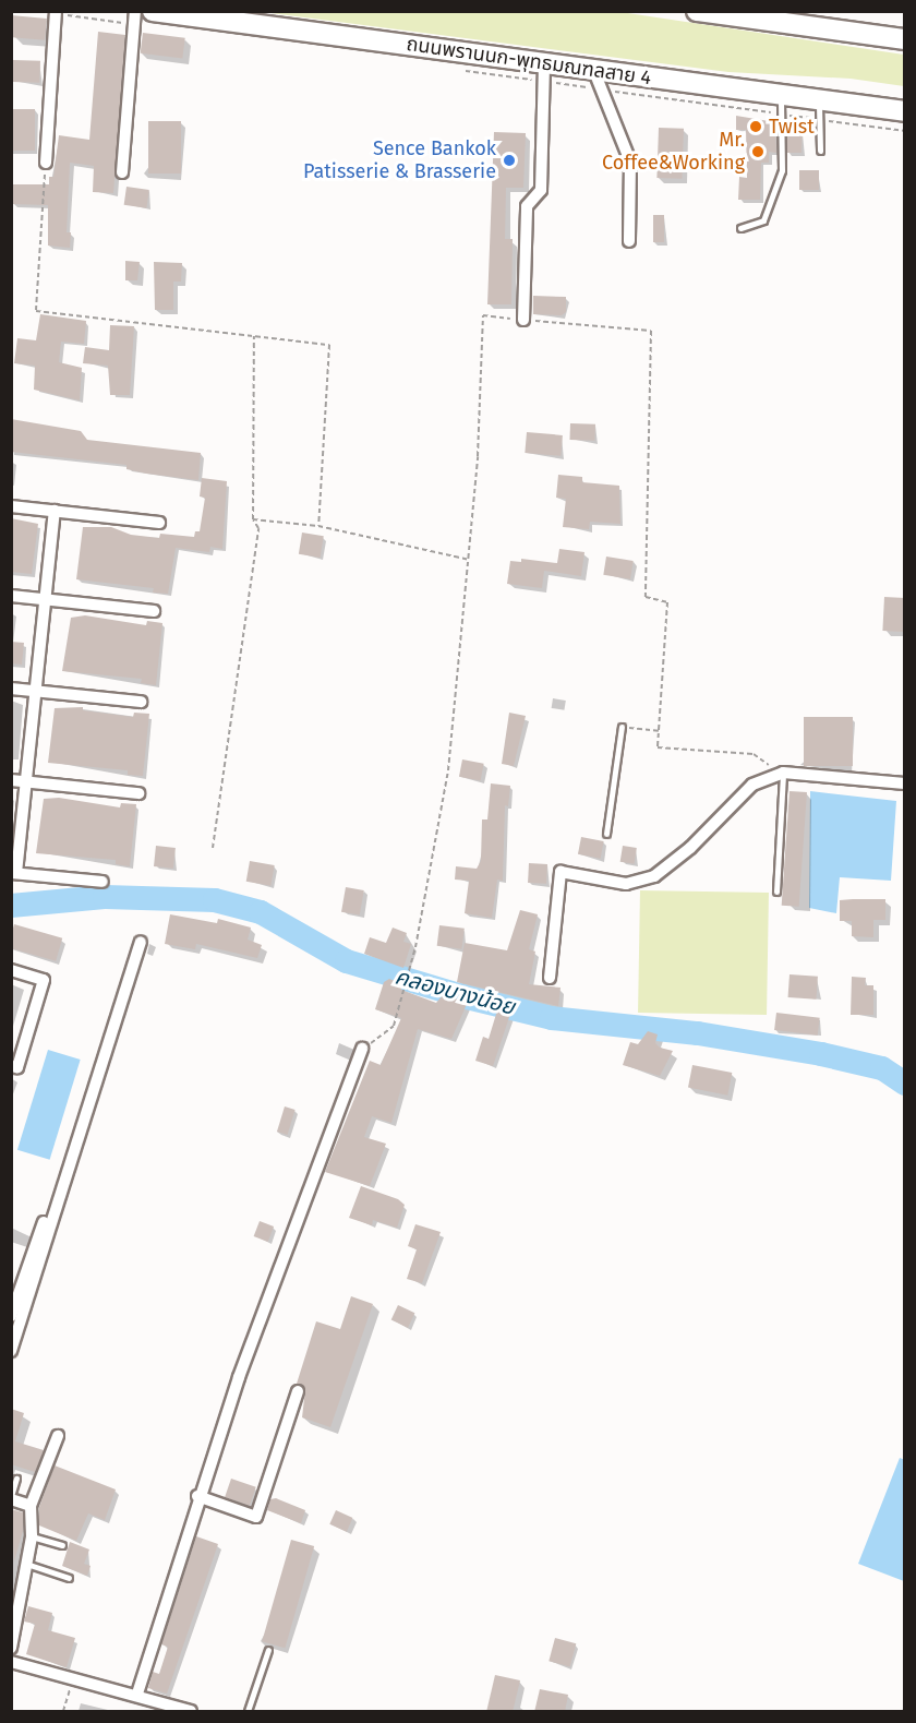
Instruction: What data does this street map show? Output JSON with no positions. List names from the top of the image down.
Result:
{
  "streets": {
    "main road": ["ถนนพรานนก-พุทธมณฑลสาย 4"]
  },
  "water": ["คลองบางน้อย"],
  "places": ["Twist", "Mr. Coffee&Working", "Sence Bankok Patisserie & Brasserie"]
}
